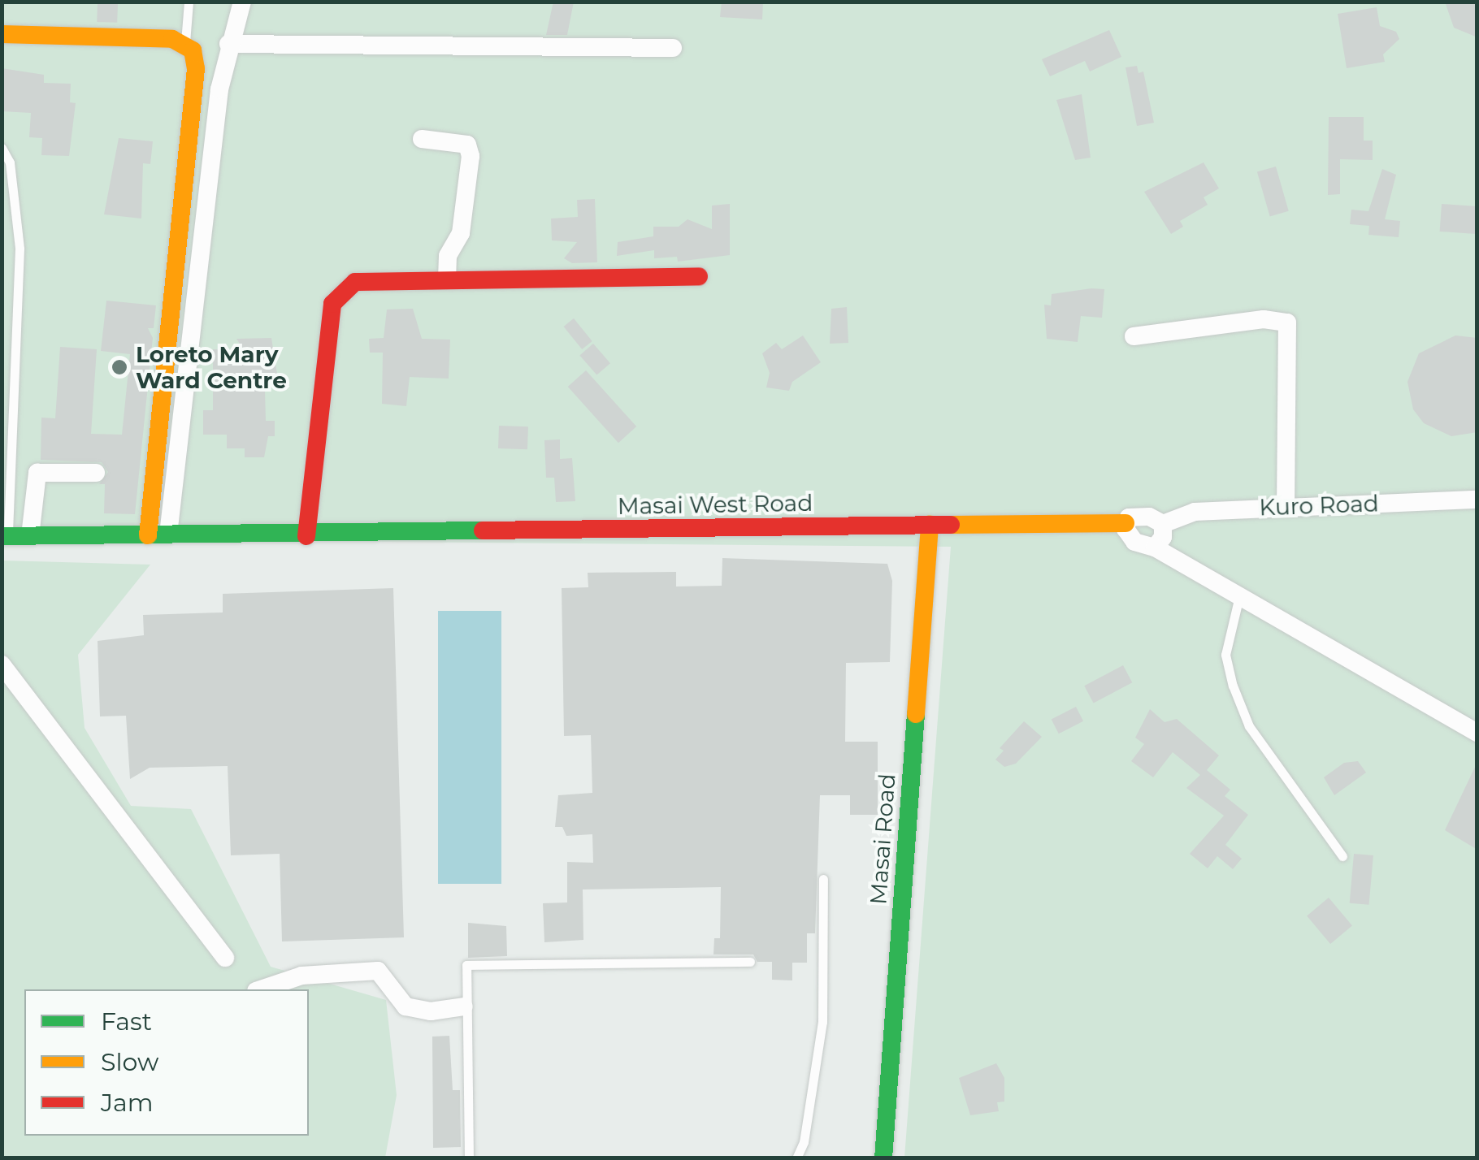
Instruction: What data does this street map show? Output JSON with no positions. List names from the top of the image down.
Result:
{
  "streets": {
    "street": ["Masai West Road", "Kuro Road", "Masai Road"]
  },
  "crossings": [
    ["Masai West Road", "Kuro Road"],
    ["Masai West Road", "Masai Road"]
  ],
  "places": ["Loreto Mary Ward Centre"],
  "legend": ["Fast", "Slow", "Jam"]
}
